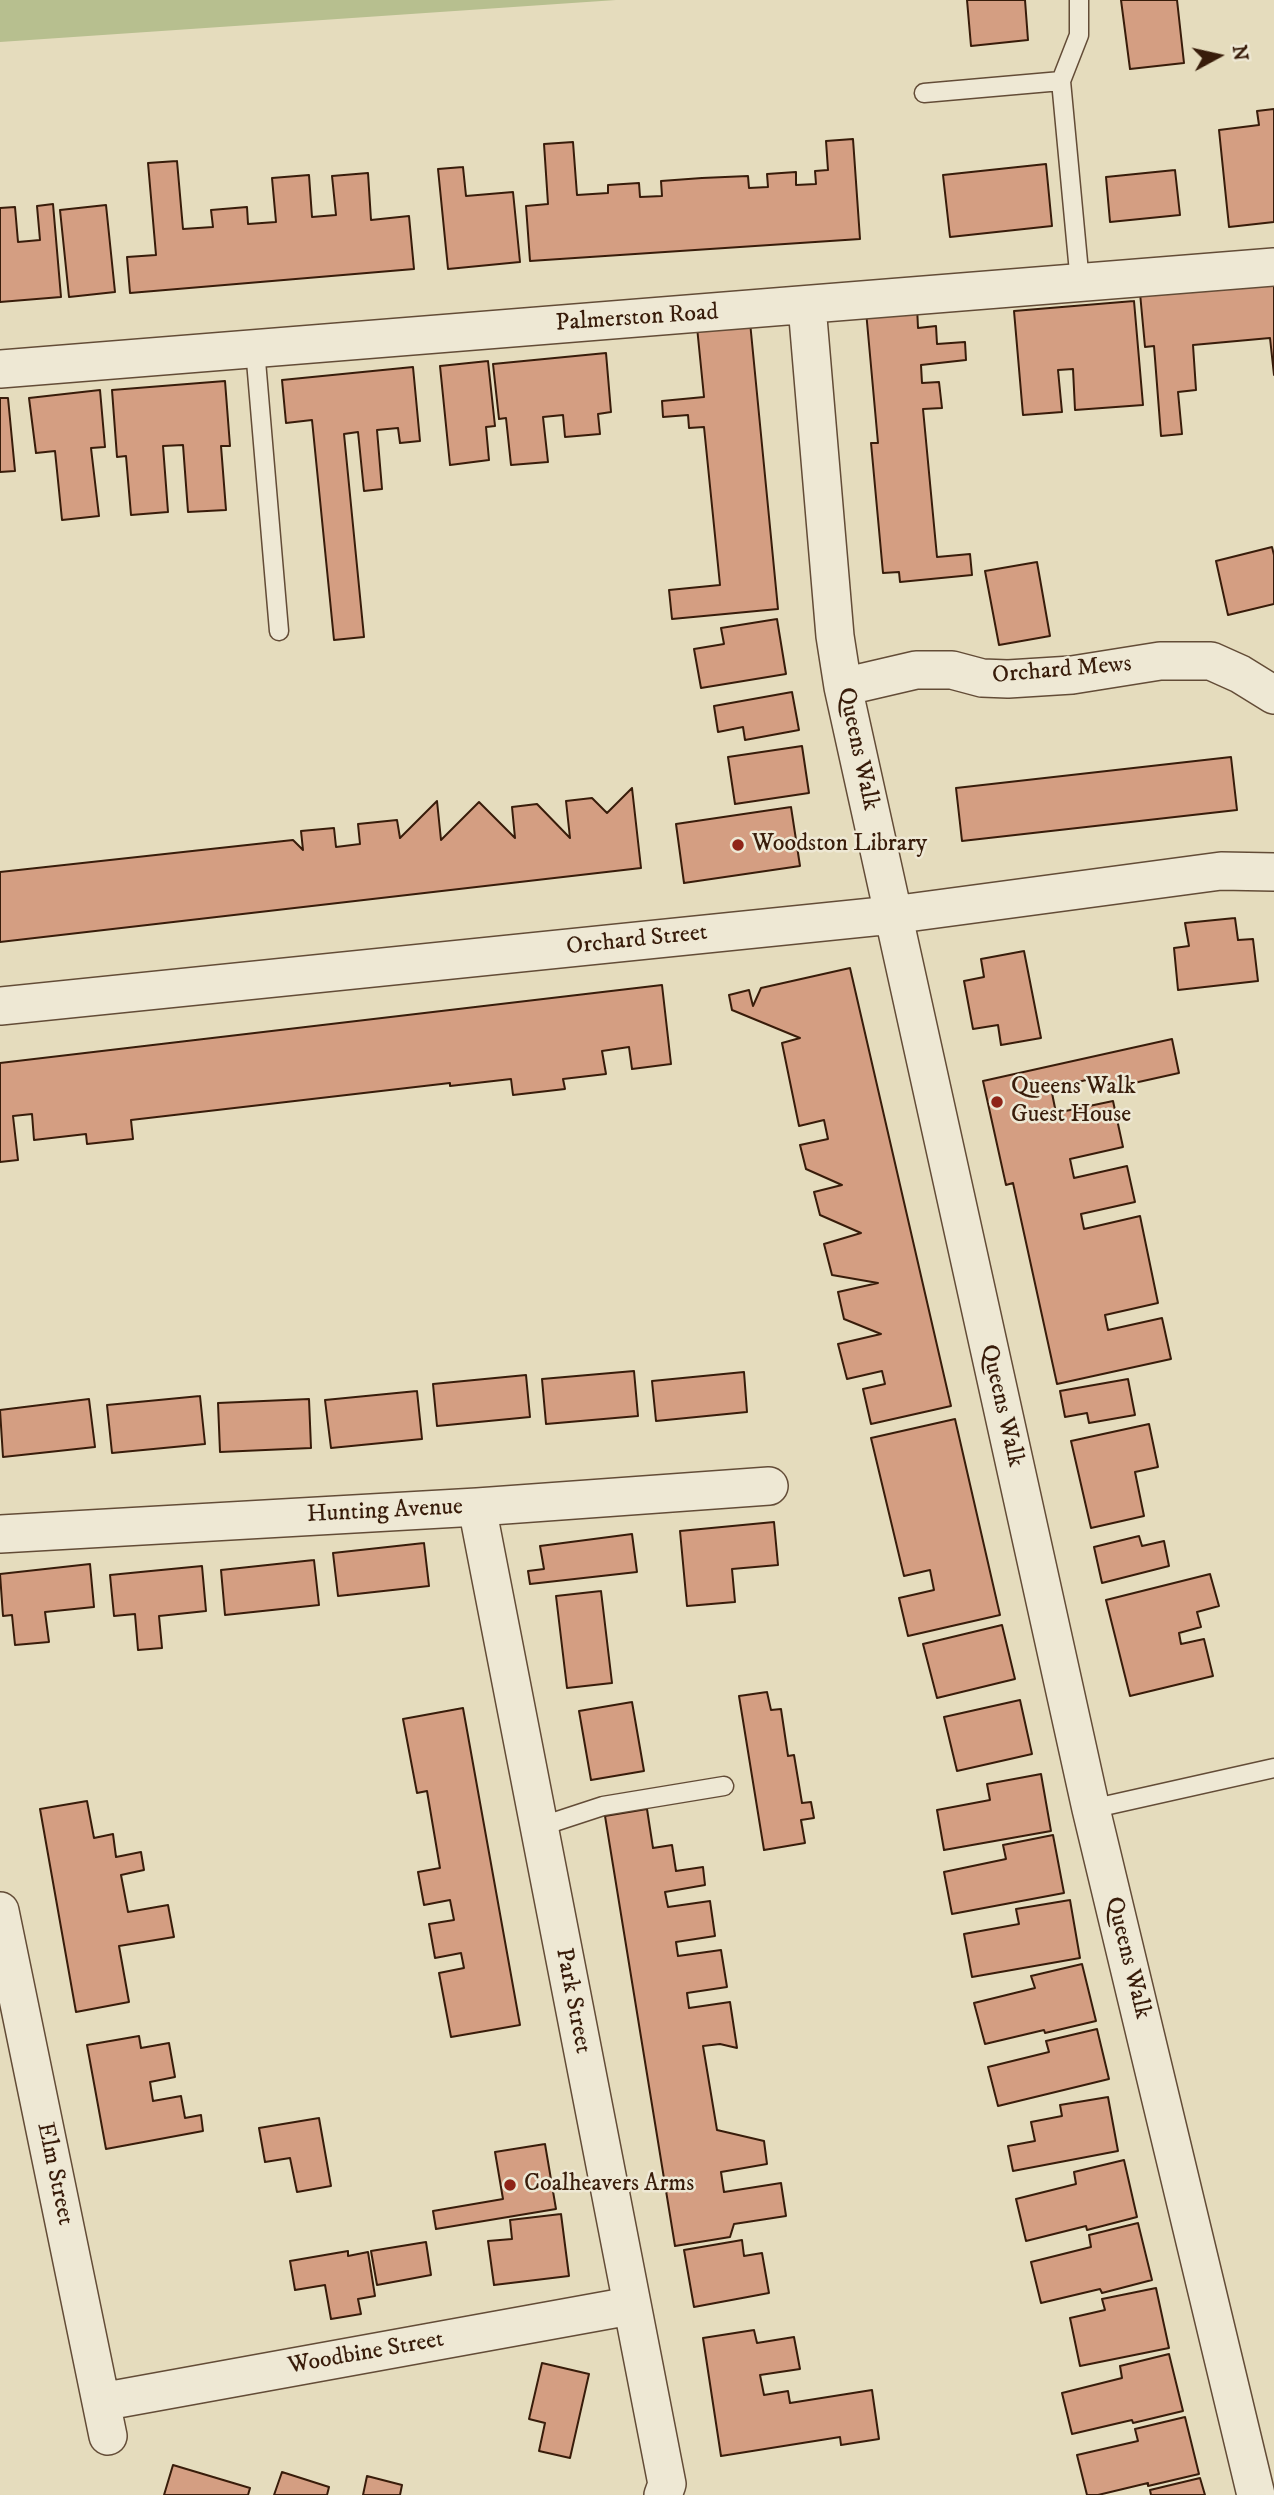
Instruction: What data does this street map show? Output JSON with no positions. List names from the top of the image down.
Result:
{
  "streets": {
    "street": [
      "Palmerston Road",
      "Orchard Mews",
      "Queens Walk",
      "Orchard Street",
      "Hunting Avenue",
      "Park Street",
      "Elm Street",
      "Woodbine Street"
    ]
  },
  "crossings": [
    ["Palmerston Road", "Queens Walk"],
    ["Orchard Mews", "Queens Walk"],
    ["Queens Walk", "Orchard Street"],
    ["Hunting Avenue", "Park Street"],
    ["Park Street", "Woodbine Street"],
    ["Elm Street", "Woodbine Street"]
  ],
  "places": ["Woodston Library", "Queens Walk Guest House", "Coalheavers Arms"],
  "north": "right"
}
